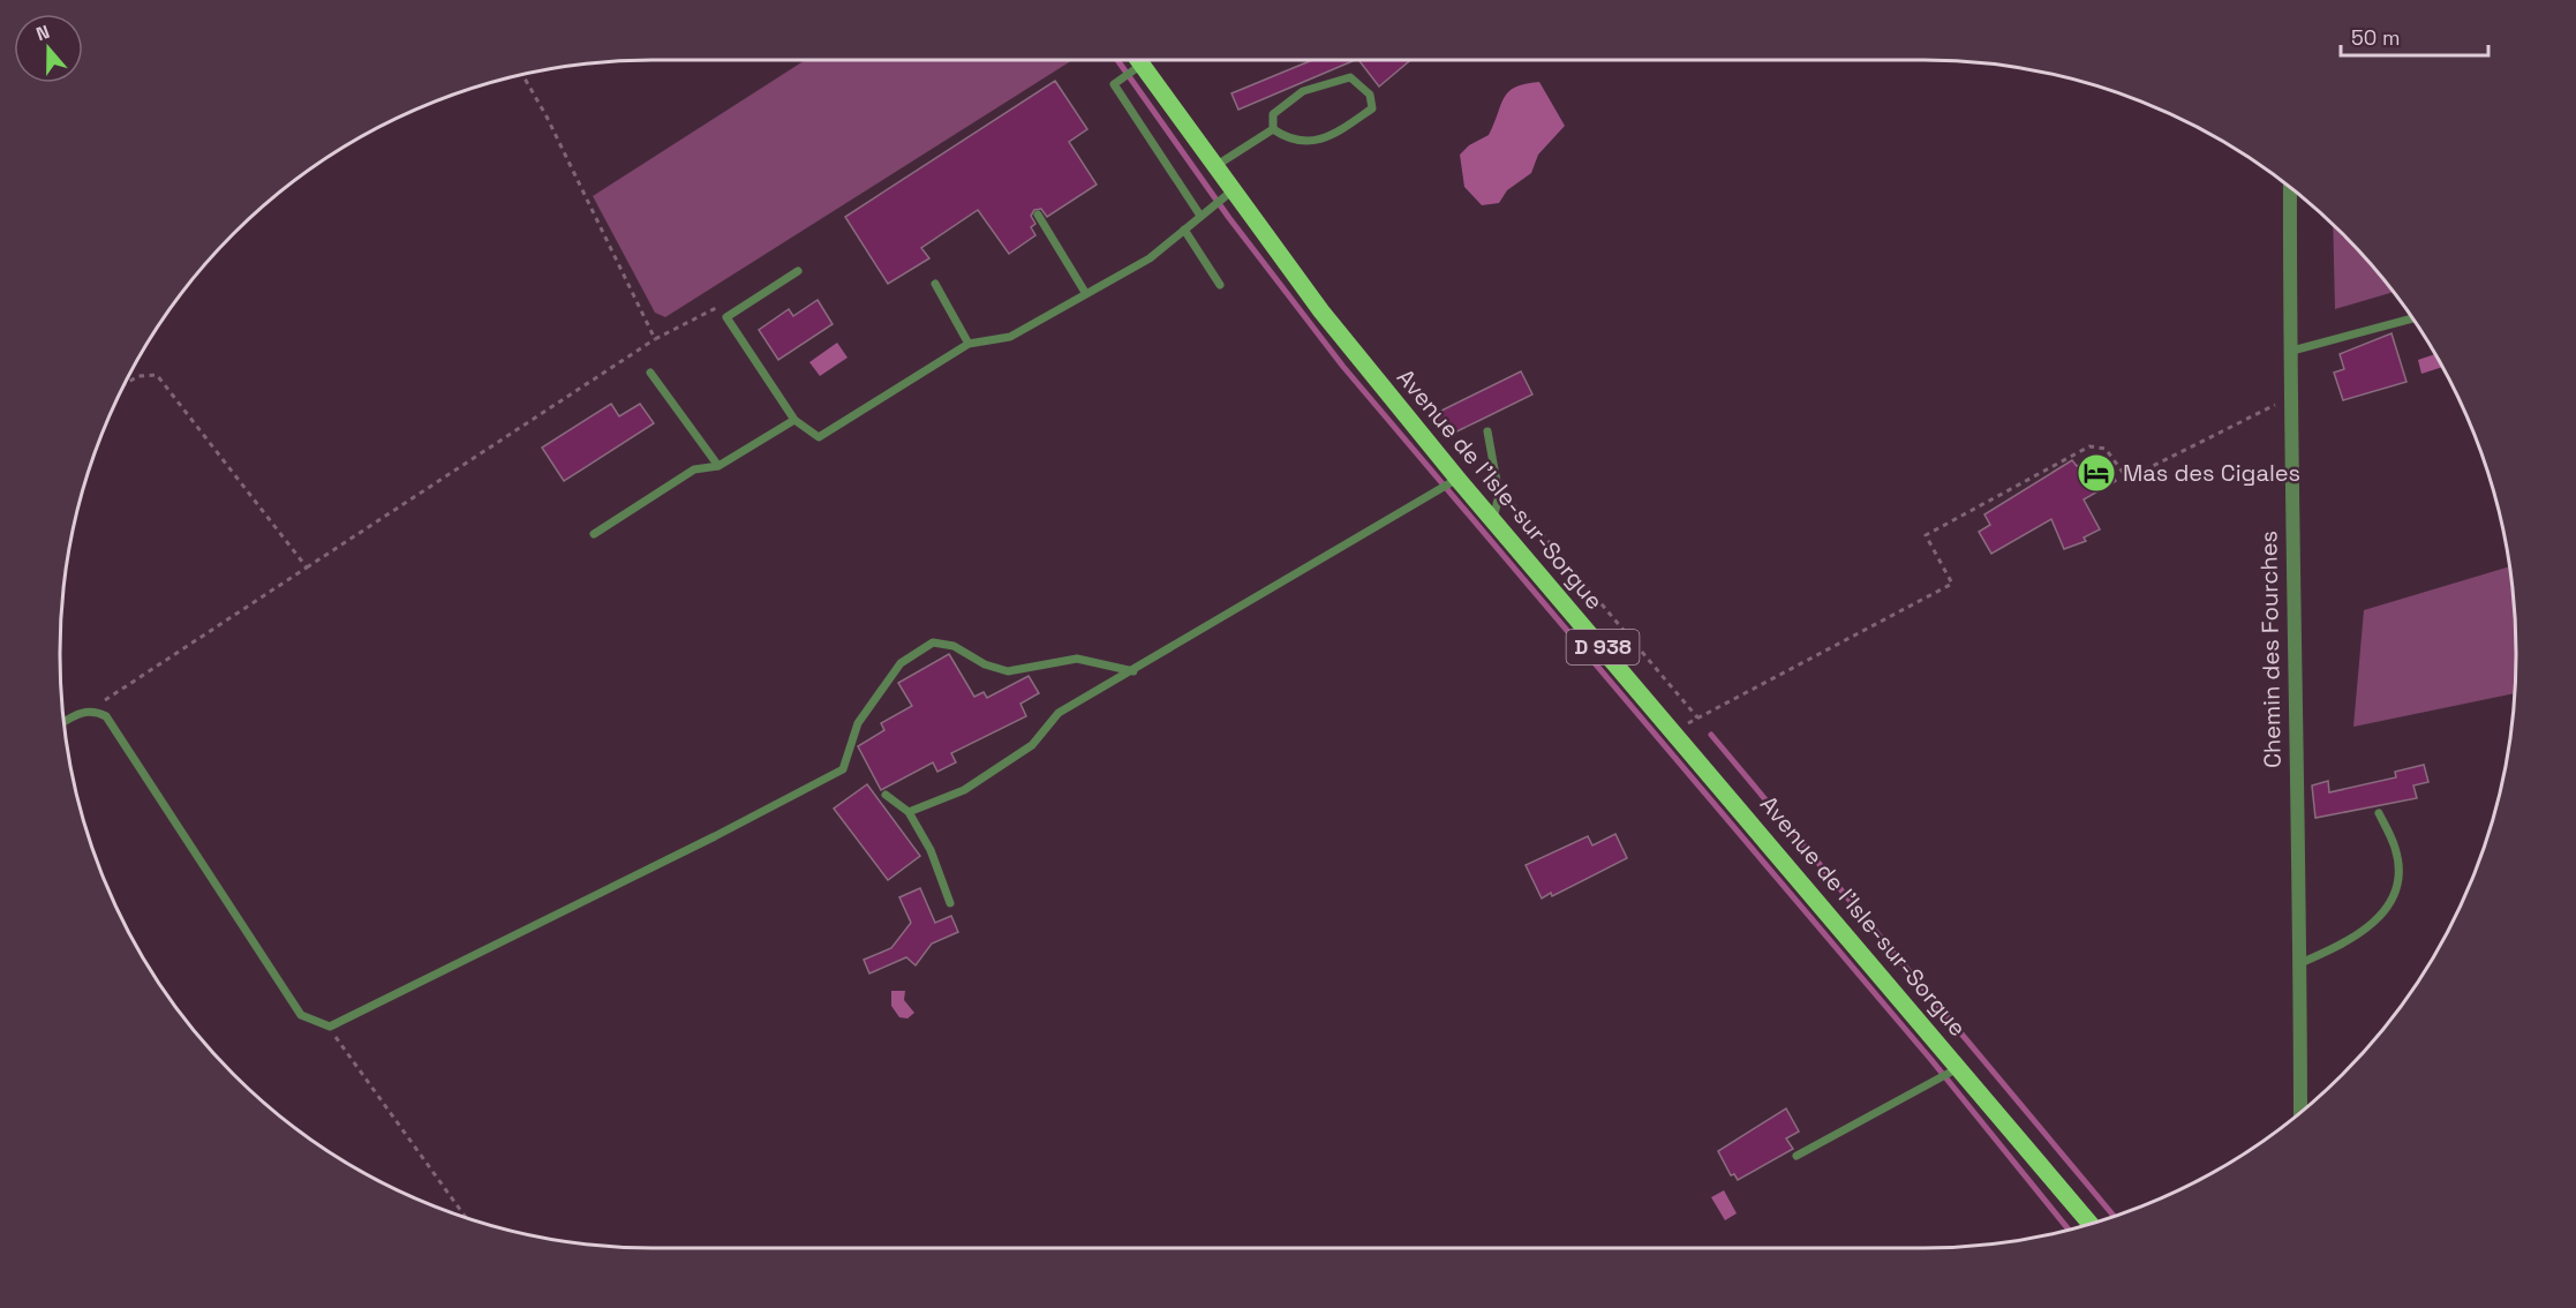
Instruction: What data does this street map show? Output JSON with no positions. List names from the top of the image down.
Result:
{
  "streets": {
    "main road": ["Avenue de l'Isle-sur-Sorgue", "D 938"],
    "street": ["Chemin des Fourches"]
  },
  "places": {
    "hotel": ["Mas des Cigales"]
  },
  "scale_bar": "50 m",
  "north": "top"
}
